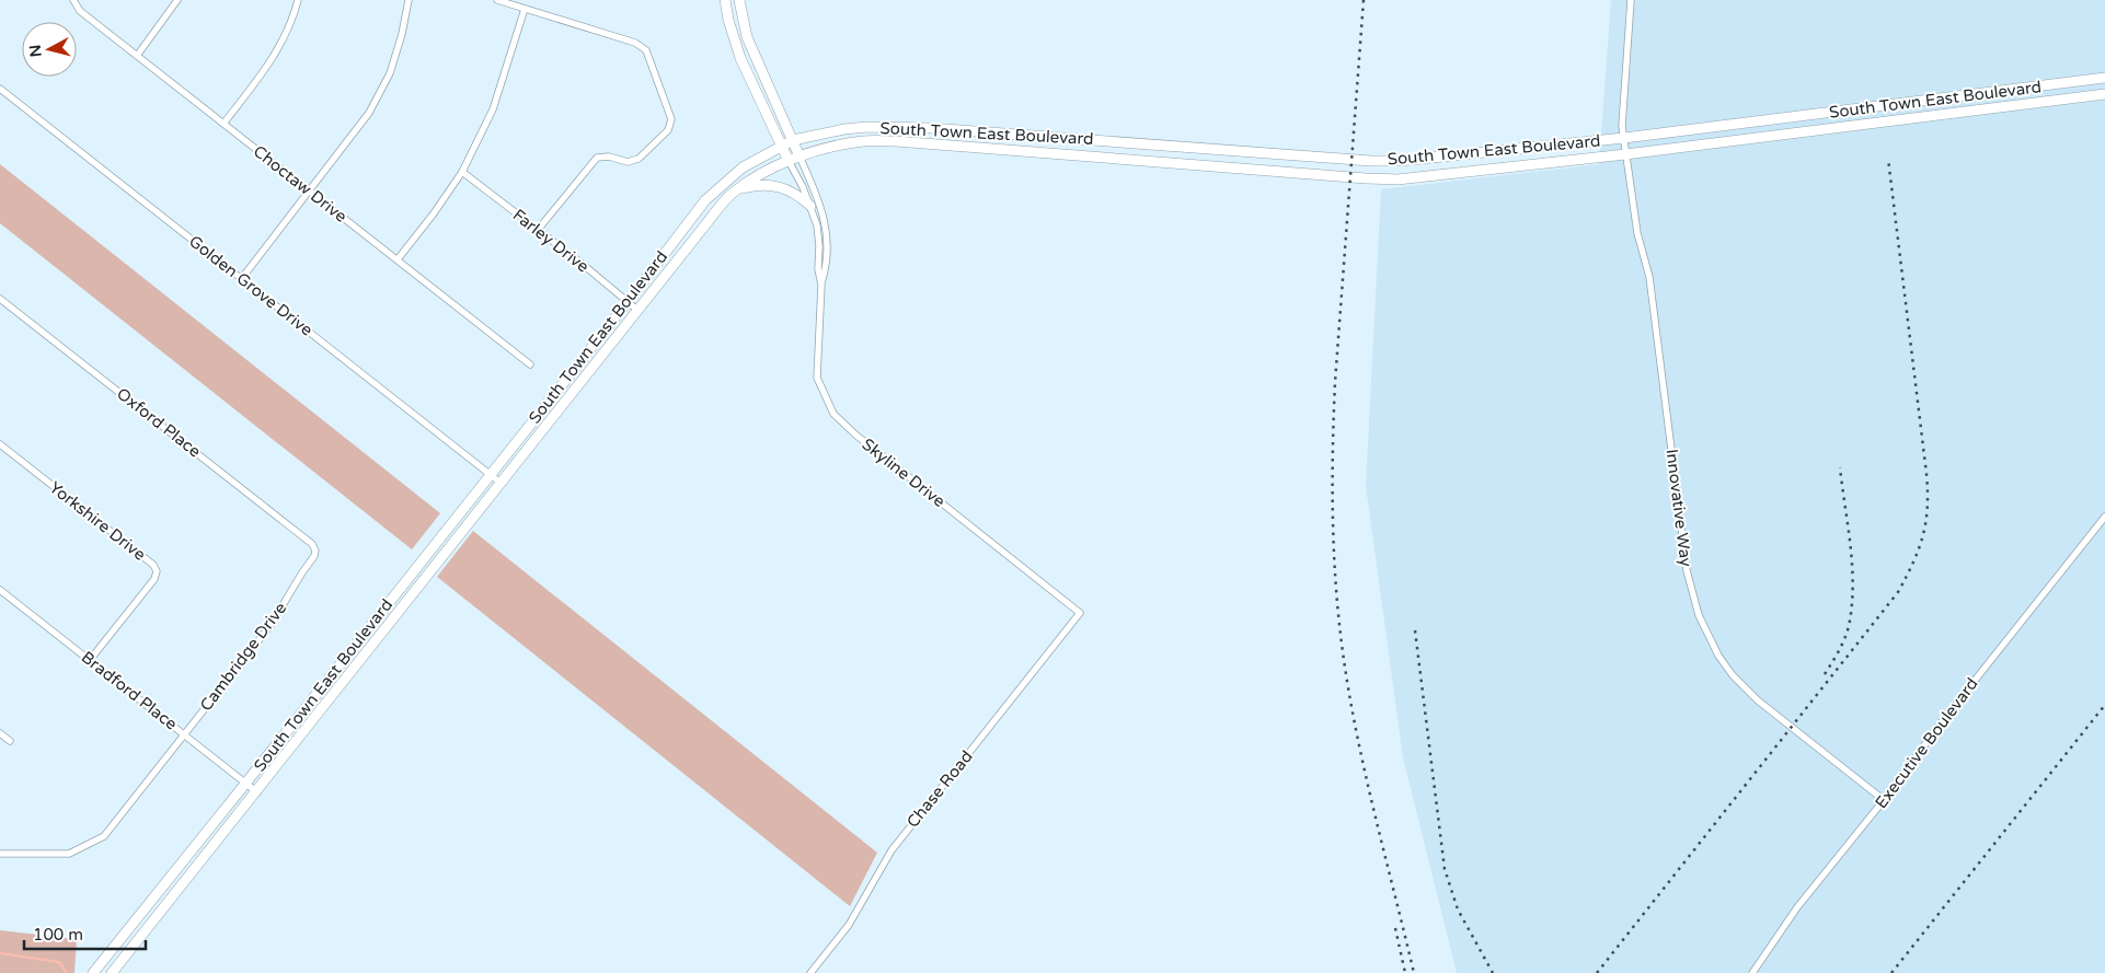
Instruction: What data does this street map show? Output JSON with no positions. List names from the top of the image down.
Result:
{
  "streets": {
    "main road": ["South Town East Boulevard", "Skyline Drive"],
    "street": [
      "Choctaw Drive",
      "Farley Drive",
      "Golden Grove Drive",
      "Oxford Place",
      "Innovative Way",
      "Yorkshire Drive",
      "Cambridge Drive",
      "Bradford Place",
      "Executive Boulevard",
      "Chase Road"
    ]
  },
  "crossings": [
    ["South Town East Boulevard", "Farley Drive"],
    ["South Town East Boulevard", "Golden Grove Drive"],
    ["South Town East Boulevard", "Skyline Drive"],
    ["South Town East Boulevard", "Innovative Way"],
    ["South Town East Boulevard", "Bradford Place"],
    ["Oxford Place", "Cambridge Drive"],
    ["Skyline Drive", "Chase Road"],
    ["Innovative Way", "Executive Boulevard"],
    ["Yorkshire Drive", "Bradford Place"],
    ["Cambridge Drive", "Bradford Place"]
  ],
  "scale_bar": "100 m",
  "north": "left"
}
